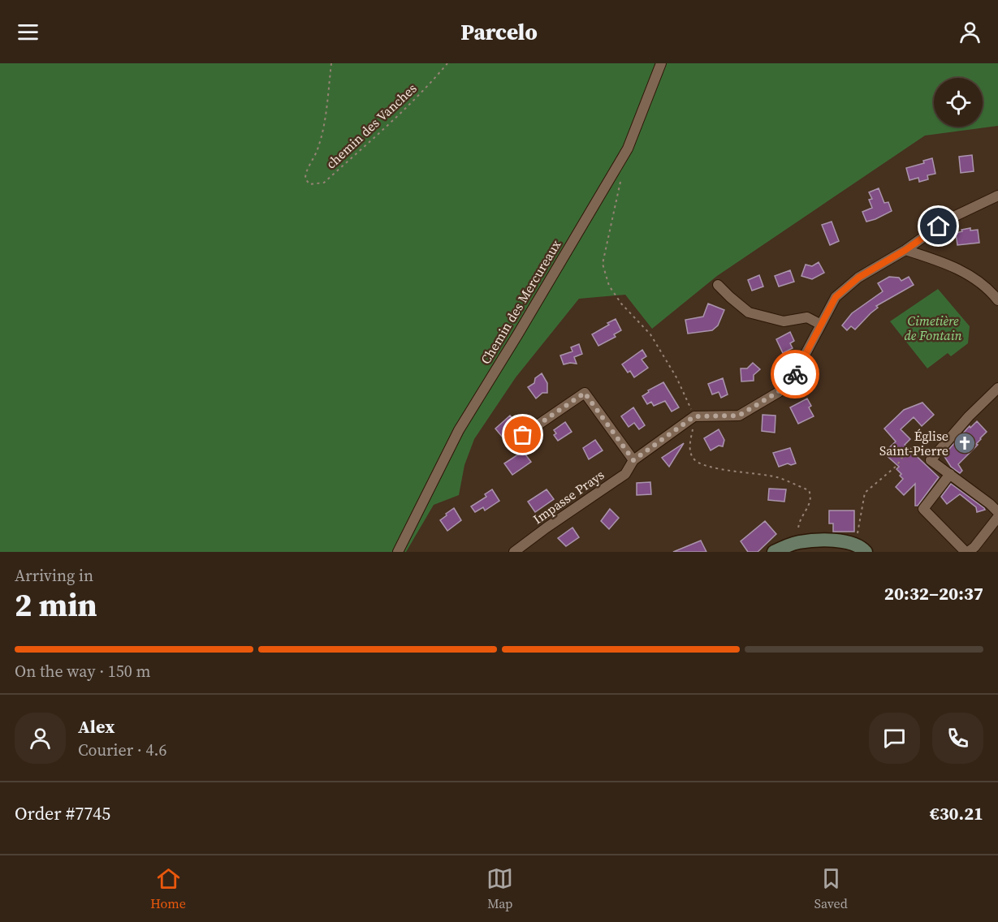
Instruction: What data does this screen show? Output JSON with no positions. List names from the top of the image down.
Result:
{
  "streets": {
    "street": ["Chemin des Mercureaux", "Impasse Prays"],
    "path": ["chemin des Vanches"]
  },
  "parks": ["Cimetière de Fontain"],
  "places": {
    "church": ["Église Saint-Pierre"]
  },
  "page": {
    "header": "Parcelo",
    "heading": ["2 min", "Arriving in", "20:32–20:37"],
    "panel": [
      "Alex",
      "Courier · 4.6",
      "Order #7745",
      "€30.21"
    ],
    "bar": "On the way · 150 m",
    "tabs": ["Home", "Map", "Saved"]
  }
}
